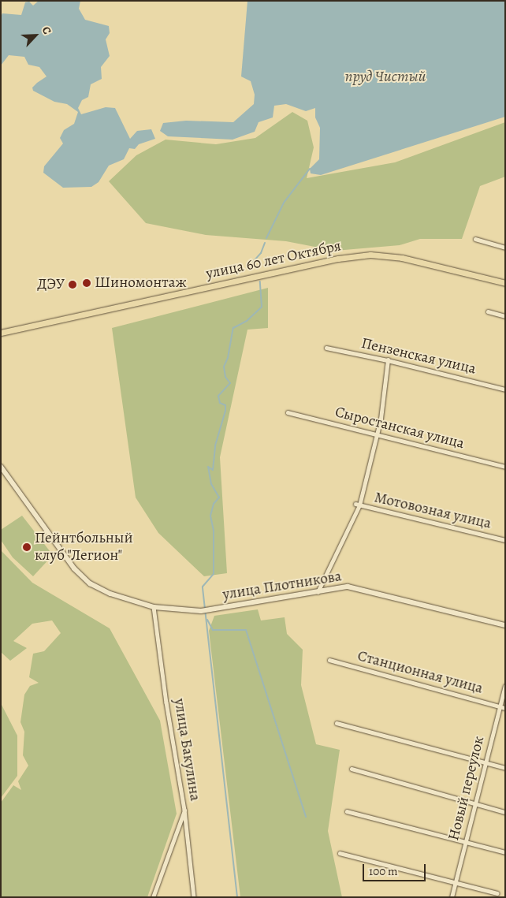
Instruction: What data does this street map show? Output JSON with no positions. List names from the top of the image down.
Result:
{
  "streets": {
    "main road": ["улица 60 лет Октября"],
    "street": [
      "Пензенская улица",
      "Сыростанская улица",
      "Мотовозная улица",
      "улица Плотникова",
      "Станционная улица",
      "улица Бакулина",
      "Новый переулок"
    ]
  },
  "crossings": [
    ["улица Плотникова", "улица Бакулина"],
    ["Станционная улица", "Новый переулок"]
  ],
  "water": ["пруд Чистый"],
  "places": ["Шиномонтаж", "ДЭУ", "Пейнтбольный клуб \"Легион\""],
  "scale_bar": "100 m",
  "north": "top right"
}
